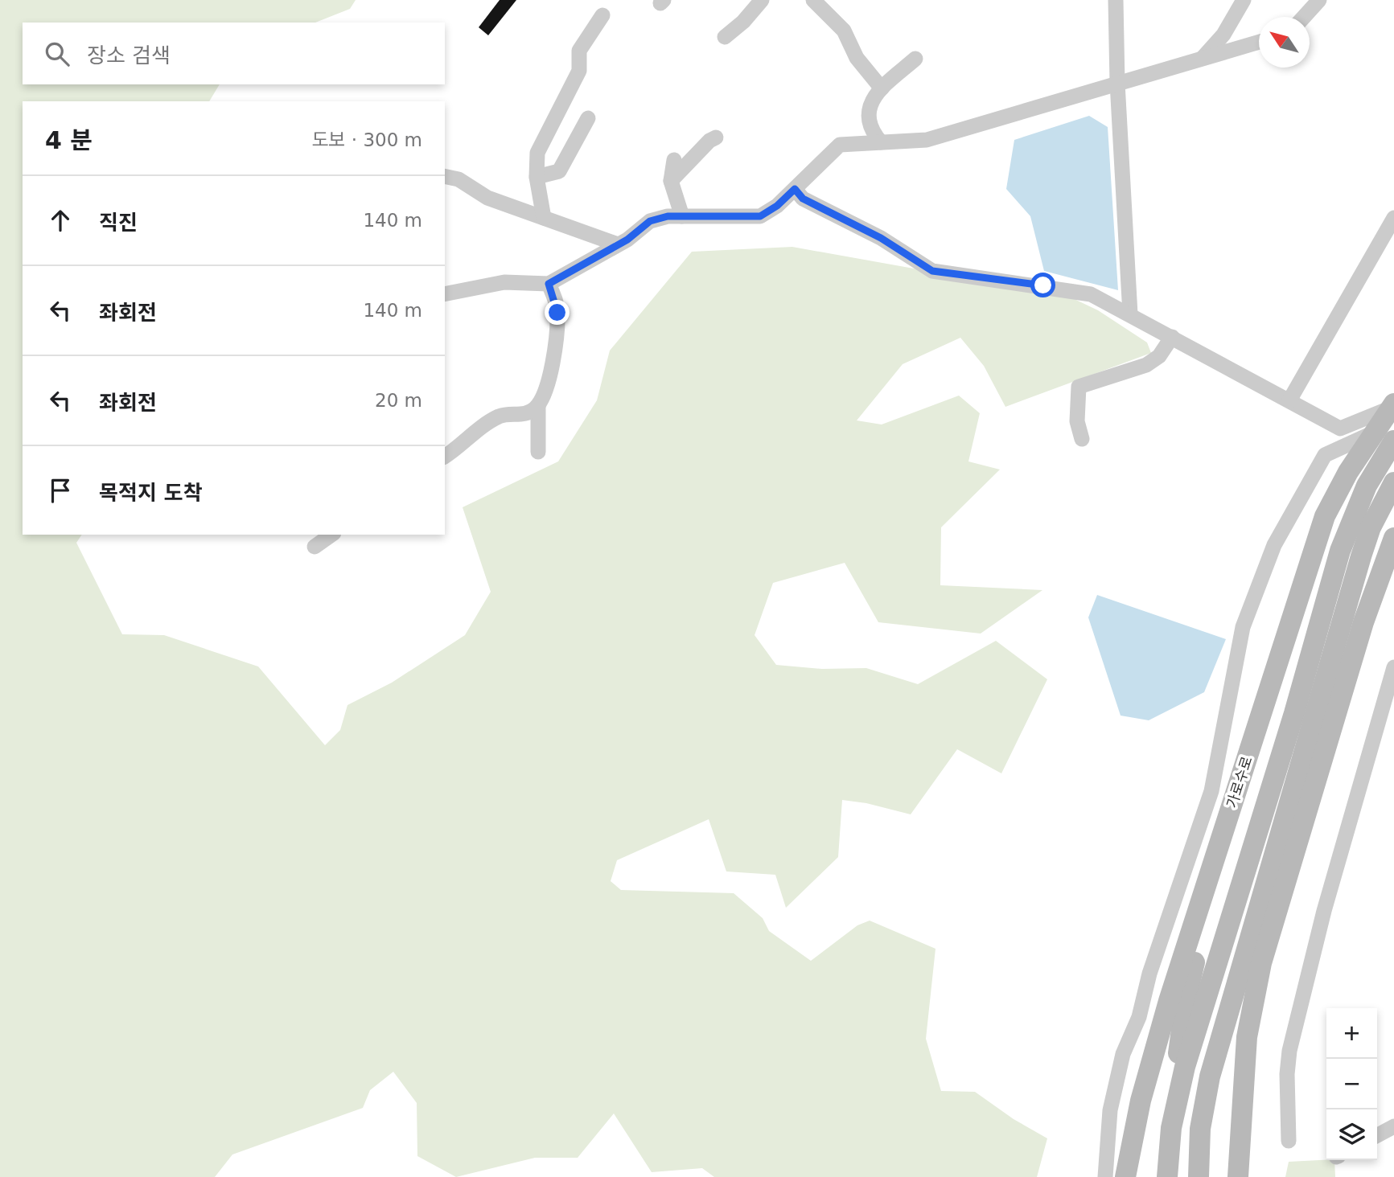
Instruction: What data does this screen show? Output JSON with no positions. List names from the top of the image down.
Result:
{
  "streets": {
    "main road": ["가로수로"]
  },
  "north": "top left",
  "page": {
    "search": "장소 검색",
    "heading": ["4 분", "도보 · 300 m"],
    "list": [
      ["직진", "140 m"],
      ["좌회전", "140 m"],
      ["좌회전", "20 m"],
      "목적지 도착"
    ],
    "map_buttons": ["+", "−"]
  }
}
